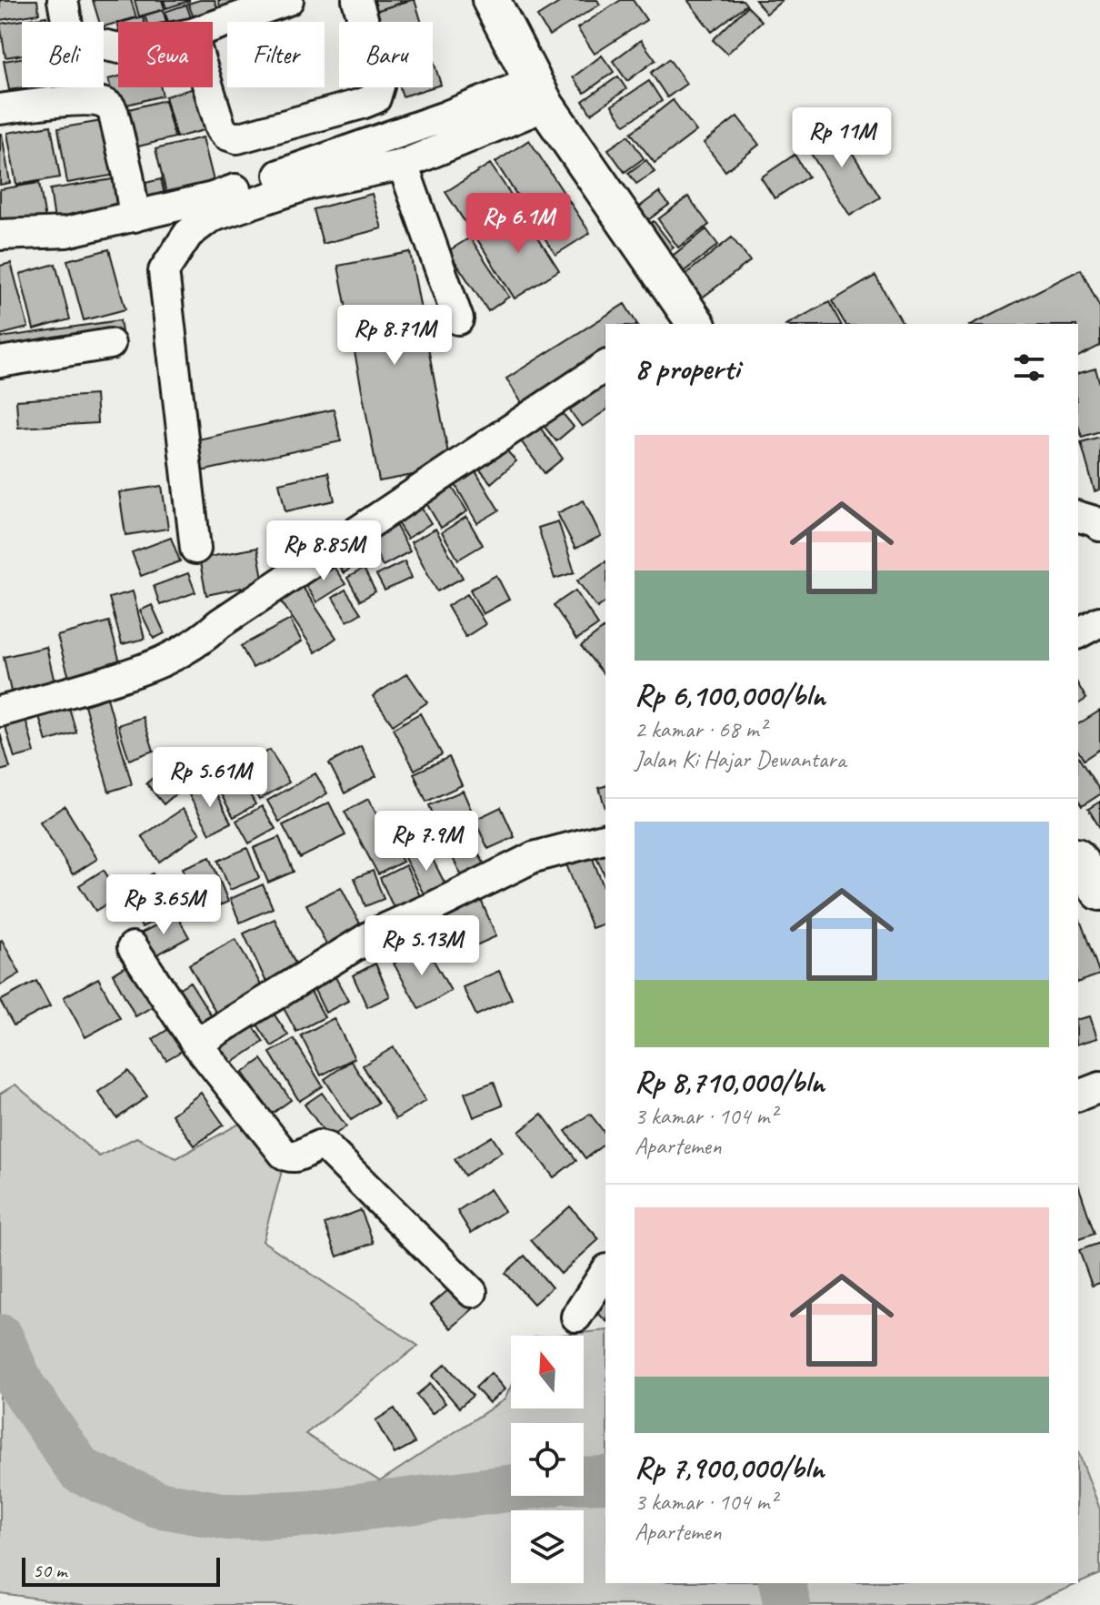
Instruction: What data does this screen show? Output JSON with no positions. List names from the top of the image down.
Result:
{
  "scale_bar": "50 m",
  "north": "top",
  "page": {
    "chip": [
      "Beli",
      "Sewa",
      "Filter",
      "Baru"
    ],
    "price": [
      "Rp 11M",
      "Rp 6.1M",
      "Rp 8.71M",
      "Rp 8.85M",
      "Rp 5.61M",
      "Rp 7.9M",
      "Rp 3.65M",
      "Rp 5.13M"
    ],
    "heading": "8 properti",
    "list": [
      {
        "name": "Rp 6,100,000/bln",
        "note": "2 kamar · 68 m² · Jalan Ki Hajar Dewantara"
      },
      {
        "name": "Rp 8,710,000/bln",
        "note": "3 kamar · 104 m² · Apartemen"
      },
      {
        "name": "Rp 7,900,000/bln",
        "note": "3 kamar · 104 m² · Apartemen"
      }
    ],
    "scale": "50 m"
  }
}
